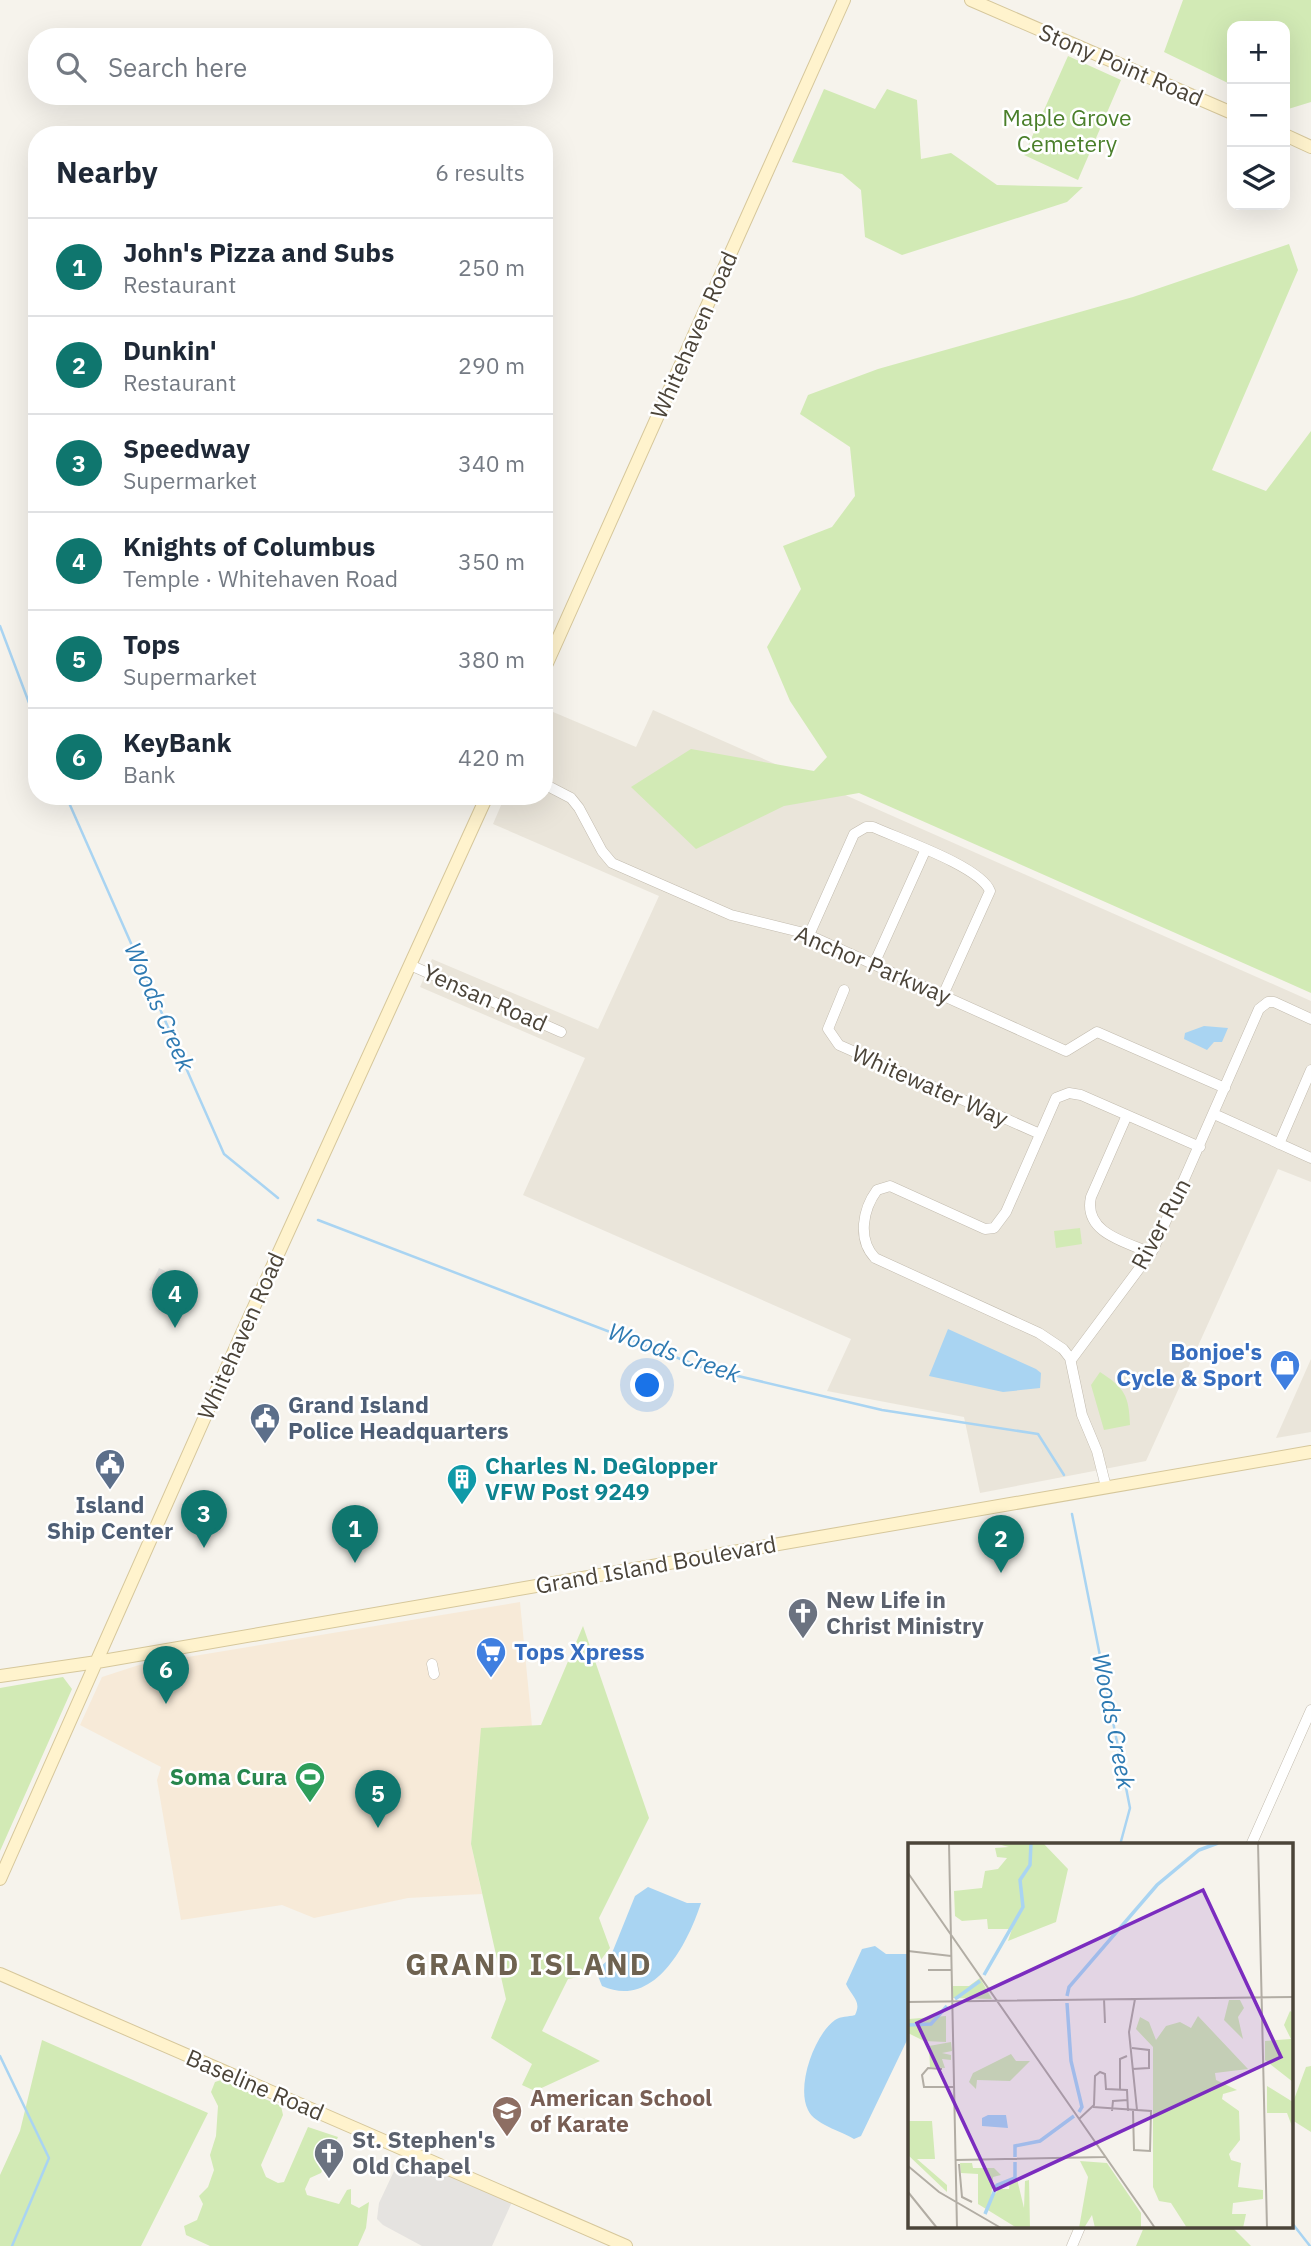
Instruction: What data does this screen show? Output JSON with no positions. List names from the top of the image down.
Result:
{
  "streets": {
    "street": [
      "Stony Point Road",
      "Whitehaven Road",
      "Anchor Parkway",
      "Yensan Road",
      "Whitewater Way",
      "River Run",
      "Grand Island Boulevard",
      "Baseline Road"
    ]
  },
  "crossings": [
    ["Whitehaven Road", "Yensan Road"],
    ["Whitehaven Road", "Grand Island Boulevard"],
    ["Anchor Parkway", "River Run"]
  ],
  "districts": ["GRAND ISLAND"],
  "water": ["Woods Creek"],
  "parks": ["Maple Grove Cemetery"],
  "places": {
    "shop": ["Bonjoe's Cycle & Sport"],
    "public building": ["Grand Island Police Headquarters", "Island Ship Center"],
    "building": ["Charles N. DeGlopper VFW Post 9249"],
    "church": ["New Life in Christ Ministry", "St. Stephen's Old Chapel"],
    "supermarket": ["Tops Xpress"],
    "sports": ["Soma Cura"],
    "school or university": ["American School of Karate"]
  },
  "page": {
    "map_buttons": ["+", "−"],
    "search": "Search here",
    "heading": ["Nearby", "6 results"],
    "list": [
      {
        "mark": "1",
        "name": "John's Pizza and Subs",
        "note": "Restaurant",
        "value": "250 m"
      },
      {
        "mark": "2",
        "name": "Dunkin'",
        "note": "Restaurant",
        "value": "290 m"
      },
      {
        "mark": "3",
        "name": "Speedway",
        "note": "Supermarket",
        "value": "340 m"
      },
      {
        "mark": "4",
        "name": "Knights of Columbus",
        "note": "Temple · Whitehaven Road",
        "value": "350 m"
      },
      {
        "mark": "5",
        "name": "Tops",
        "note": "Supermarket",
        "value": "380 m"
      },
      {
        "mark": "6",
        "name": "KeyBank",
        "note": "Bank",
        "value": "420 m"
      }
    ],
    "pins": [
      "4",
      "3",
      "1",
      "2",
      "6",
      "5"
    ]
  }
}
